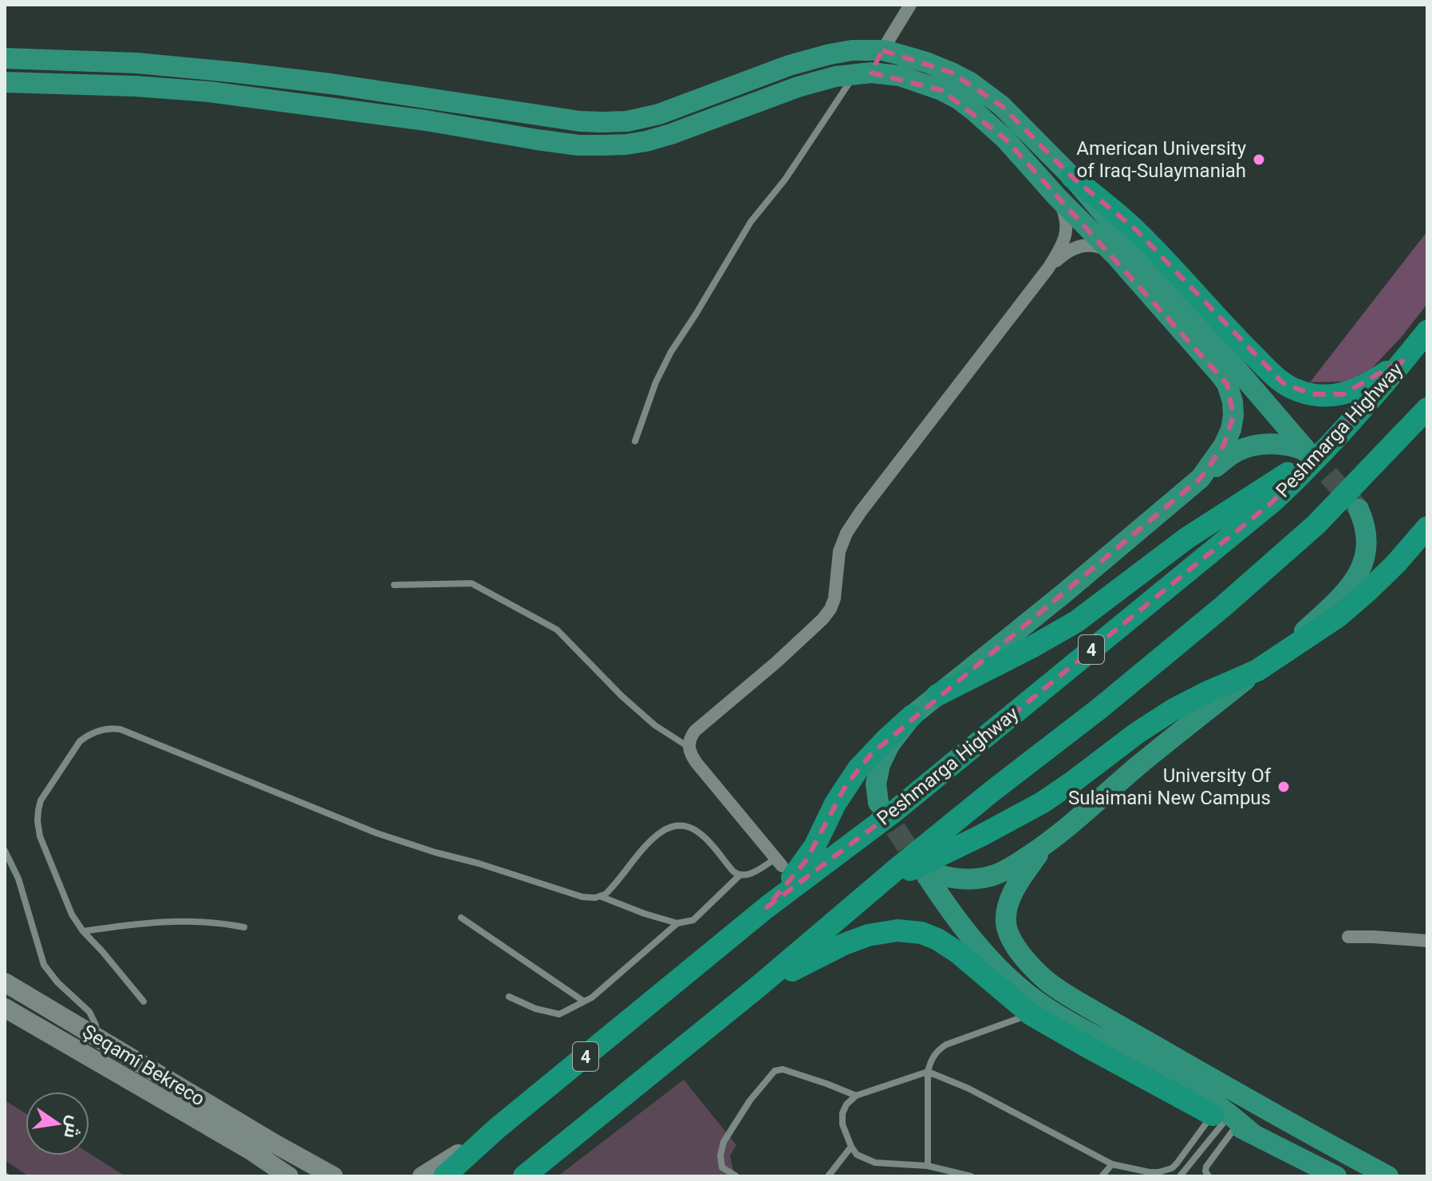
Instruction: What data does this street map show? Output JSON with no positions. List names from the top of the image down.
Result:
{
  "streets": {
    "highway": ["Peshmarga Highway", "4"],
    "main road": ["Şeqamî Bekreco"]
  },
  "places": ["American University of Iraq-Sulaymaniah", "University Of Sulaimani New Campus"],
  "north": "right"
}
